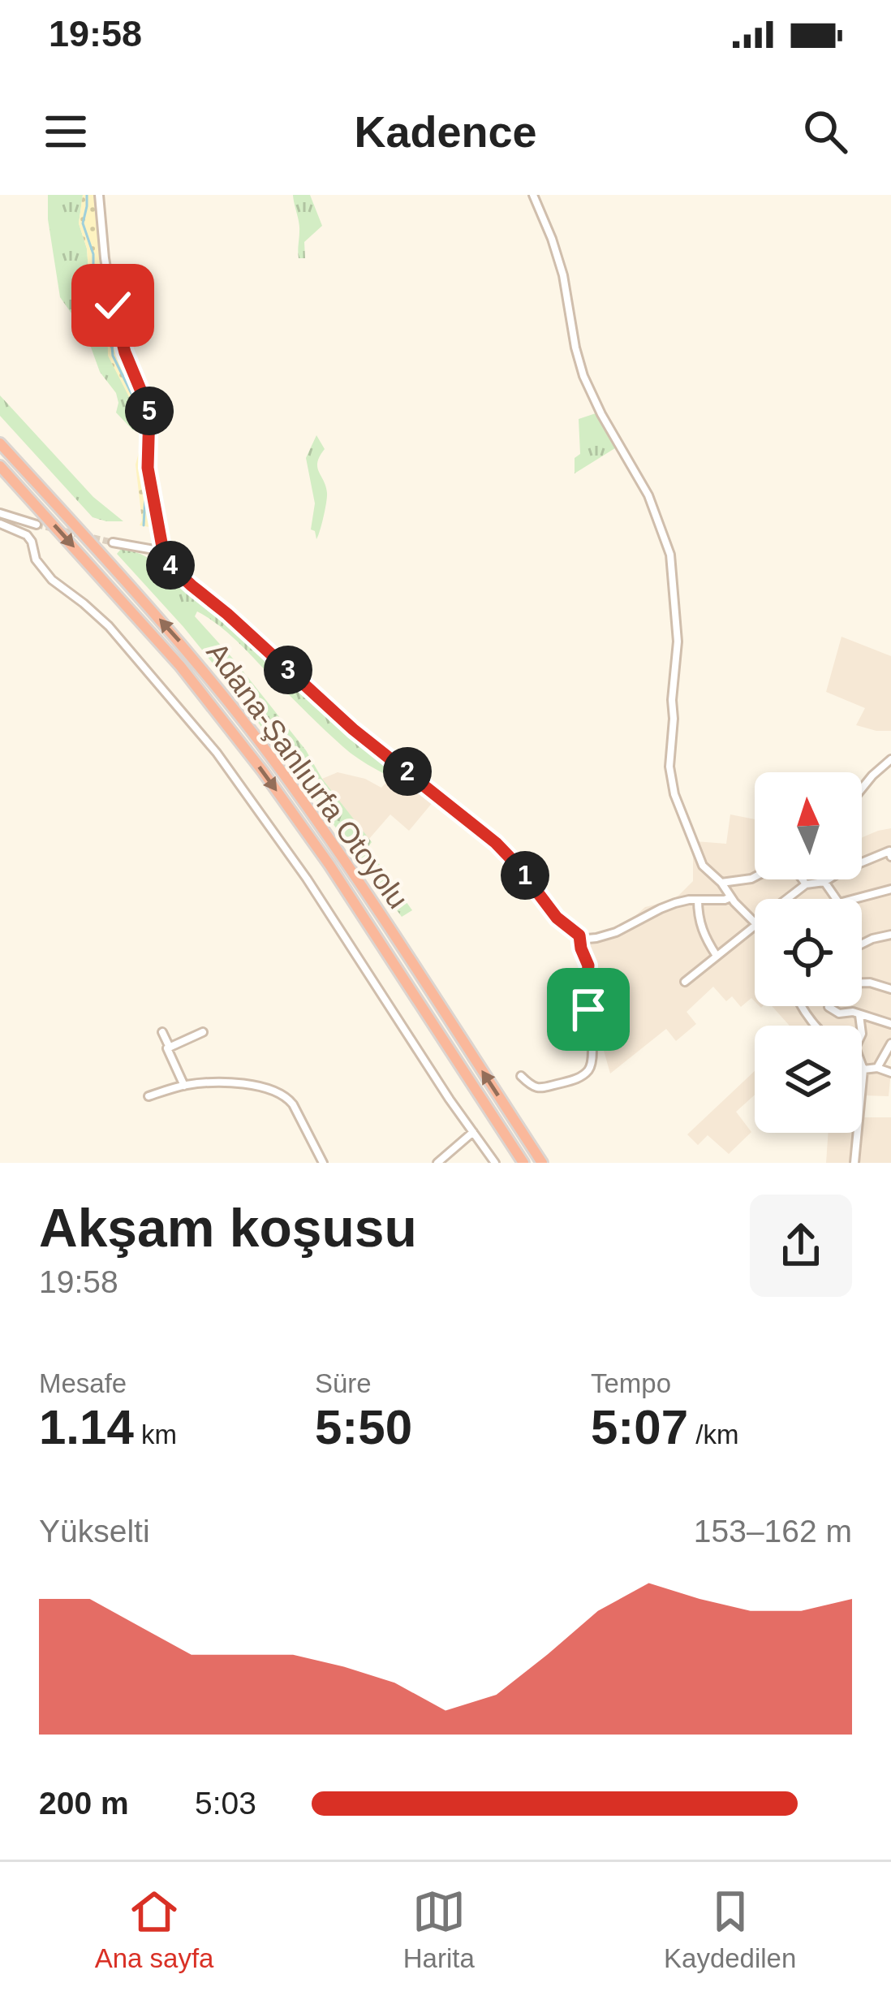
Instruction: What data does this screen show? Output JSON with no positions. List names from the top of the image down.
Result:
{
  "streets": {
    "highway": ["Adana-Şanlıurfa Otoyolu"]
  },
  "north": "top",
  "page": {
    "status": "19:58",
    "header": "Kadence",
    "pins": [
      "5",
      "4",
      "3",
      "2",
      "1"
    ],
    "heading": ["Akşam koşusu", "19:58"],
    "stats": [
      ["Mesafe", "1.14 km"],
      ["Süre", "5:50"],
      ["Tempo", "5:07 /km"]
    ],
    "chart": ["Yükselti", "153–162 m"],
    "list": [
      {
        "name": "200 m",
        "note": "5:03"
      }
    ],
    "tabs": ["Ana sayfa", "Harita", "Kaydedilen"]
  }
}
